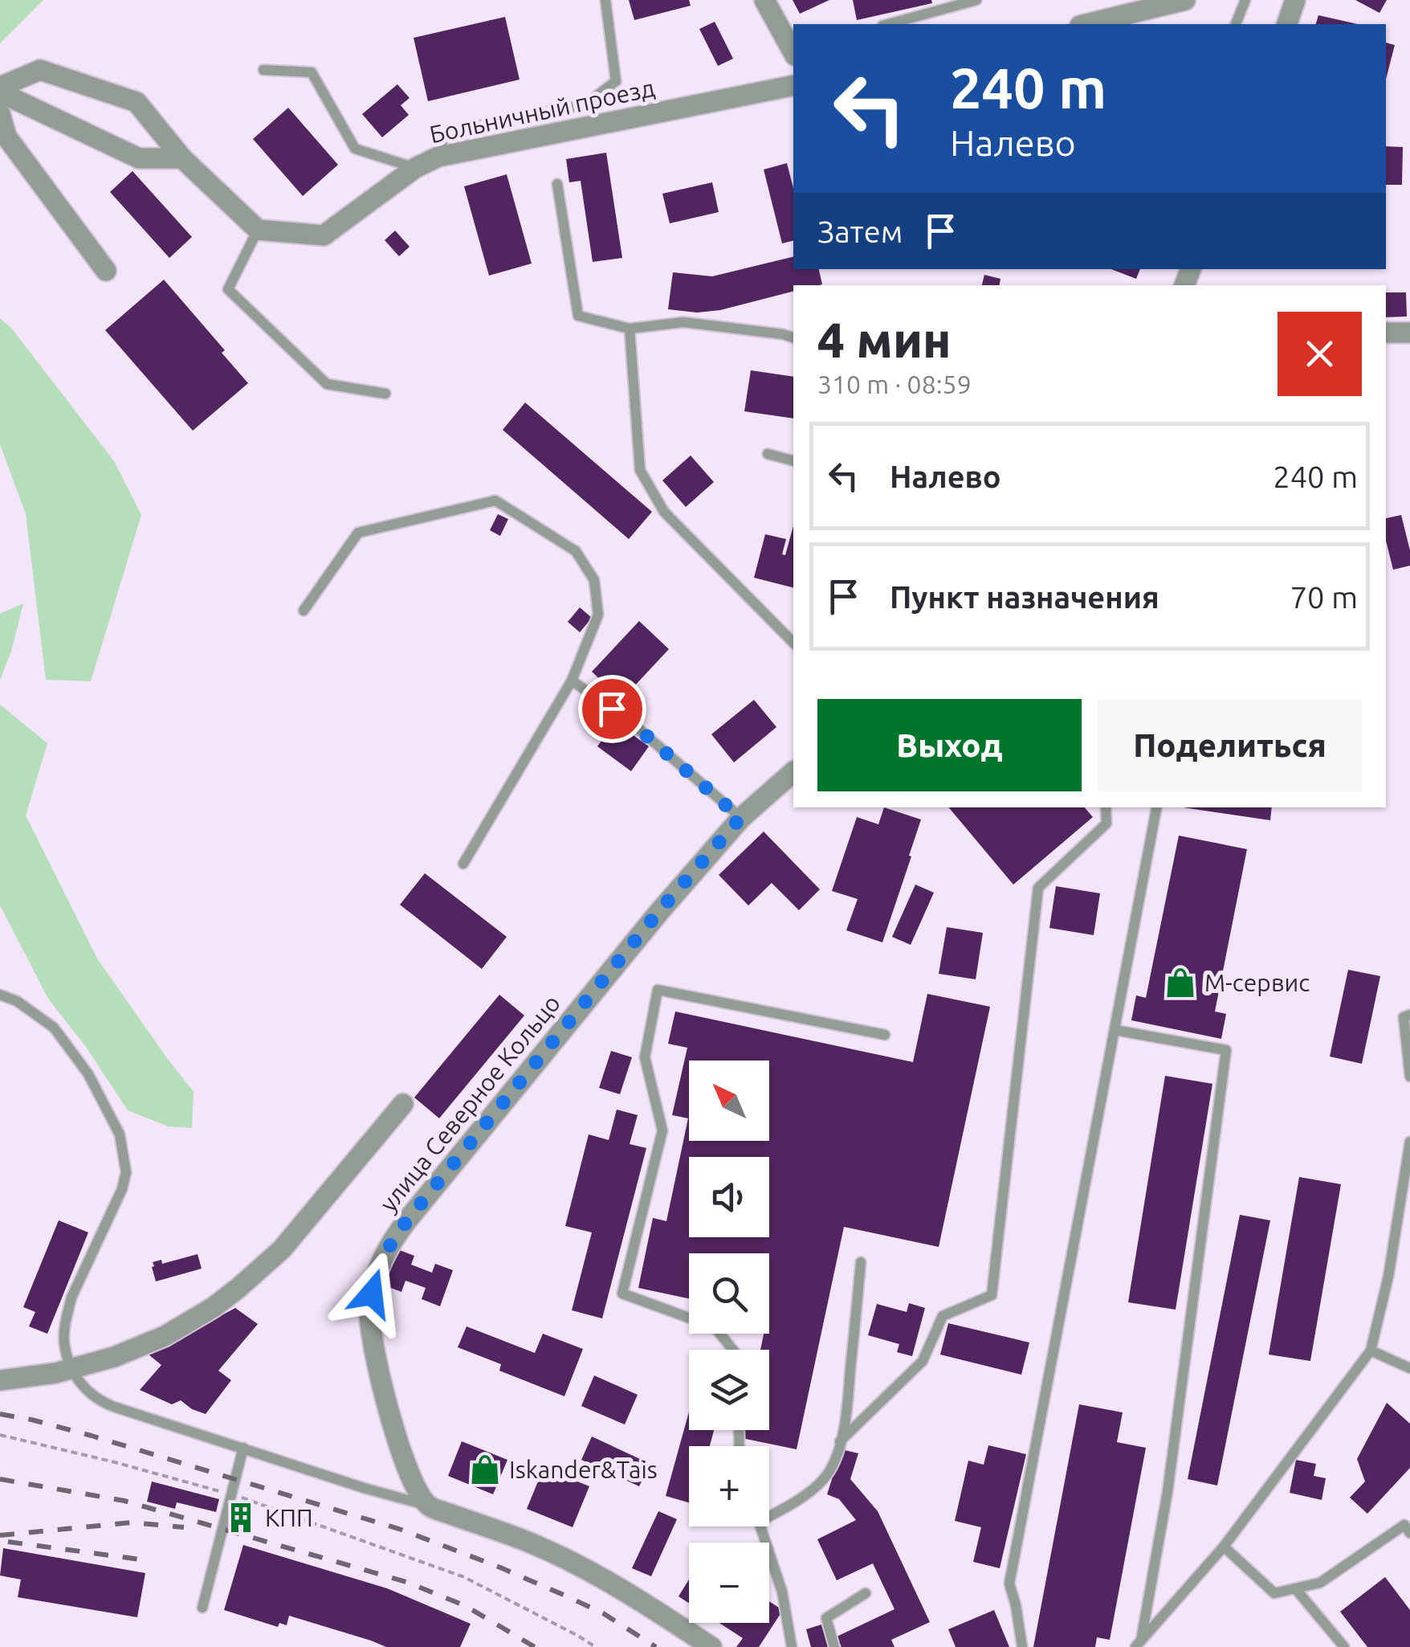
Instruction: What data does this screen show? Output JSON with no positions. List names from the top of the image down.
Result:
{
  "streets": {
    "street": ["Больничный проезд", "улица Северное Кольцо"]
  },
  "places": {
    "shop": ["М-сервис", "Iskander&Tais"],
    "building": ["КПП"]
  },
  "north": "top left",
  "page": {
    "turn": ["240 m", "Налево"],
    "then": "Затем",
    "heading": ["4 мин", "310 m · 08:59"],
    "list": [
      {
        "name": "Налево",
        "value": "240 m"
      },
      {
        "name": "Пункт назначения",
        "value": "70 m"
      }
    ],
    "buttons": ["Выход", "Поделиться"],
    "map_buttons": ["+", "−"]
  }
}
